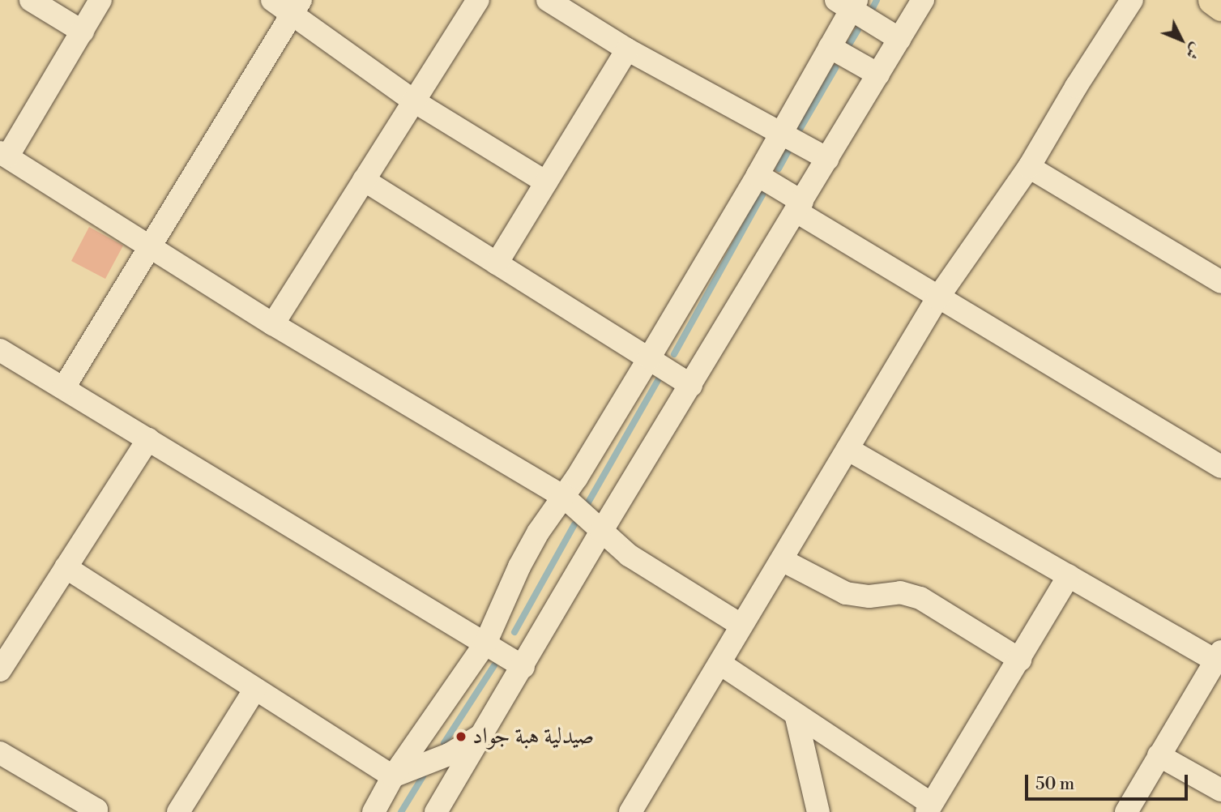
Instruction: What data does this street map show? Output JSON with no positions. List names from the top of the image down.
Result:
{
  "places": ["صيدلية هبة جواد"],
  "scale_bar": "50 m",
  "north": "bottom right"
}
